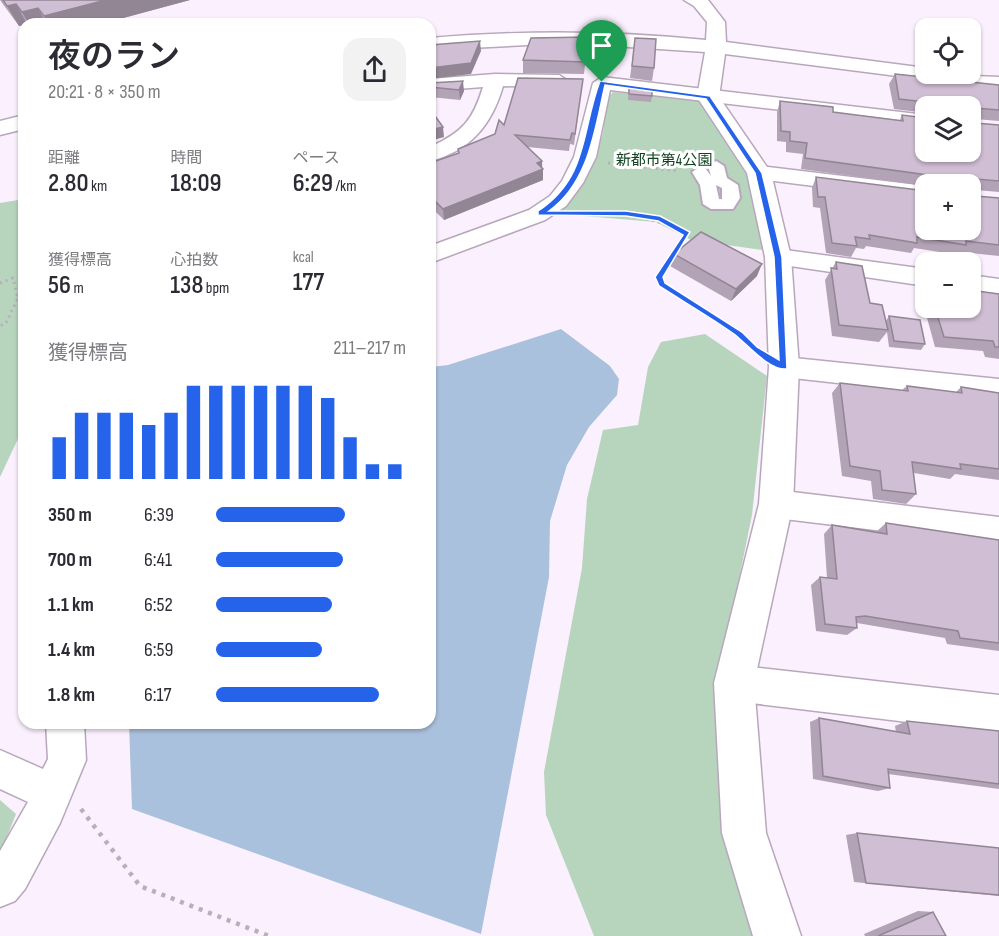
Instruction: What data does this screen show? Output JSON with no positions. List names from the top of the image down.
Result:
{
  "parks": ["新都市第4公園"],
  "page": {
    "map_buttons": ["+", "−"],
    "heading": ["夜のラン", "20:21 · 8 × 350 m"],
    "stats": [
      ["距離", "2.80 km"],
      ["時間", "18:09"],
      ["ペース", "6:29 /km"],
      ["獲得標高", "56 m"],
      ["心拍数", "138 bpm"],
      ["kcal", "177"]
    ],
    "chart": ["獲得標高", "211–217 m"],
    "list": [
      {
        "name": "350 m",
        "note": "6:39"
      },
      {
        "name": "700 m",
        "note": "6:41"
      },
      {
        "name": "1.1 km",
        "note": "6:52"
      },
      {
        "name": "1.4 km",
        "note": "6:59"
      },
      {
        "name": "1.8 km",
        "note": "6:17"
      }
    ]
  }
}
